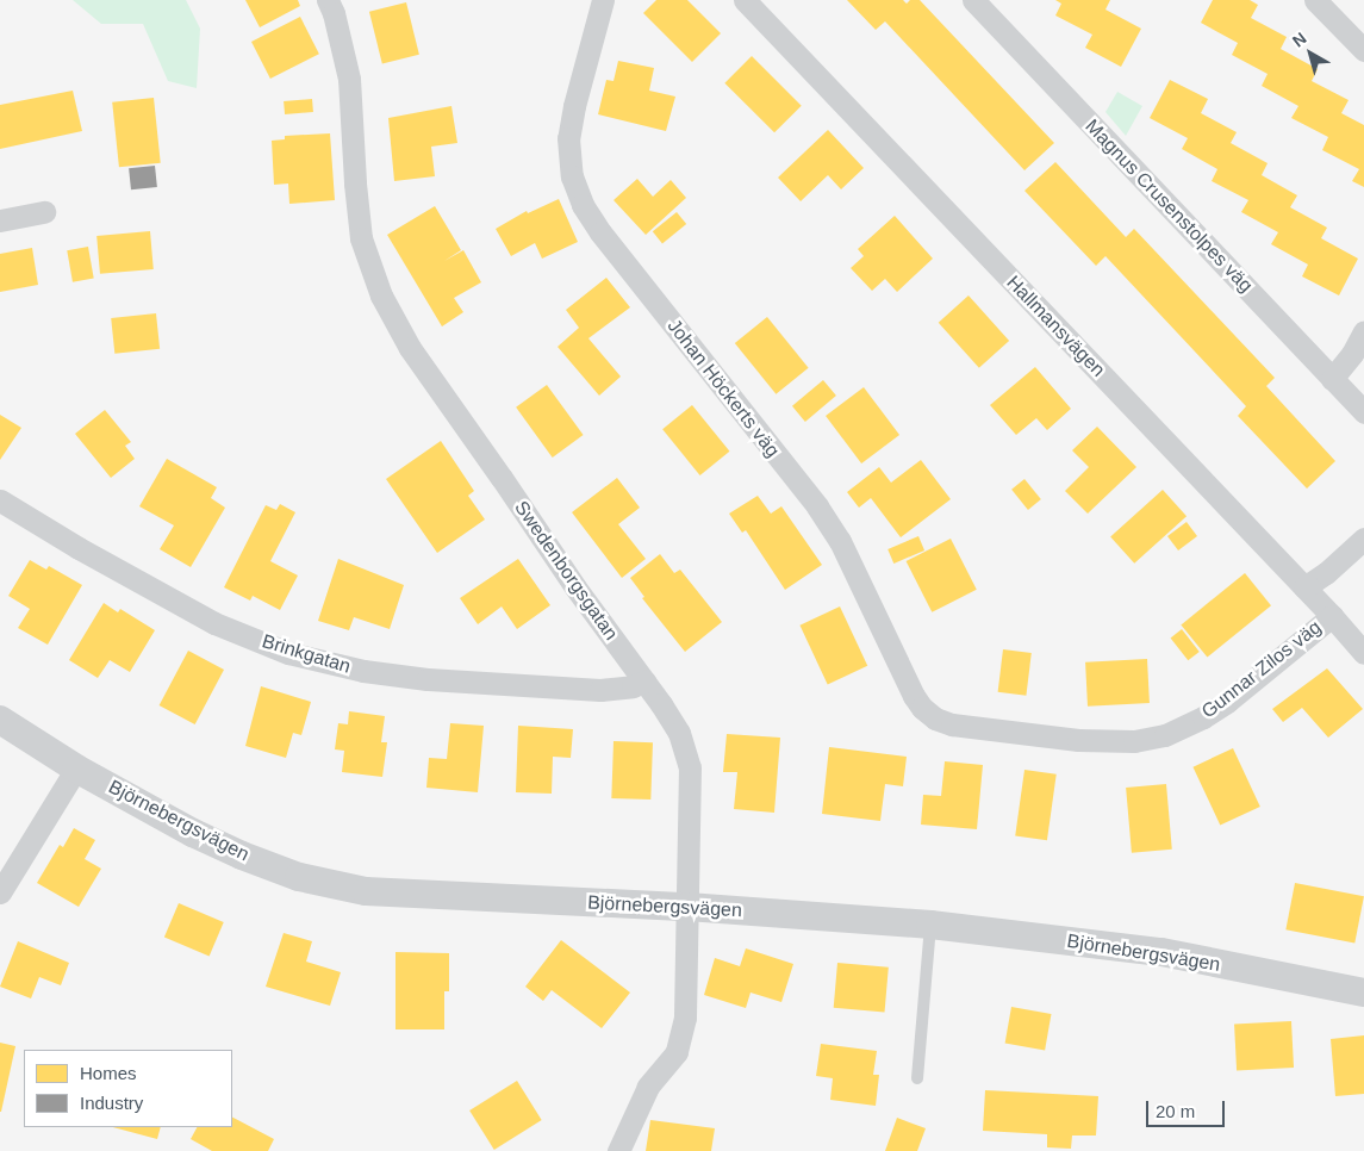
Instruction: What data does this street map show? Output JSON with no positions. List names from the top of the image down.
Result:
{
  "streets": {
    "street": [
      "Magnus Crusenstolpes väg",
      "Hallmansvägen",
      "Johan Höckerts väg",
      "Swedenborgsgatan",
      "Brinkgatan",
      "Gunnar Zilos väg",
      "Björnebergsvägen"
    ]
  },
  "crossings": [
    ["Hallmansvägen", "Gunnar Zilos väg"],
    ["Johan Höckerts väg", "Gunnar Zilos väg"],
    ["Swedenborgsgatan", "Brinkgatan"],
    ["Swedenborgsgatan", "Björnebergsvägen"]
  ],
  "legend": ["Homes", "Industry"],
  "scale_bar": "20 m",
  "north": "top left"
}
